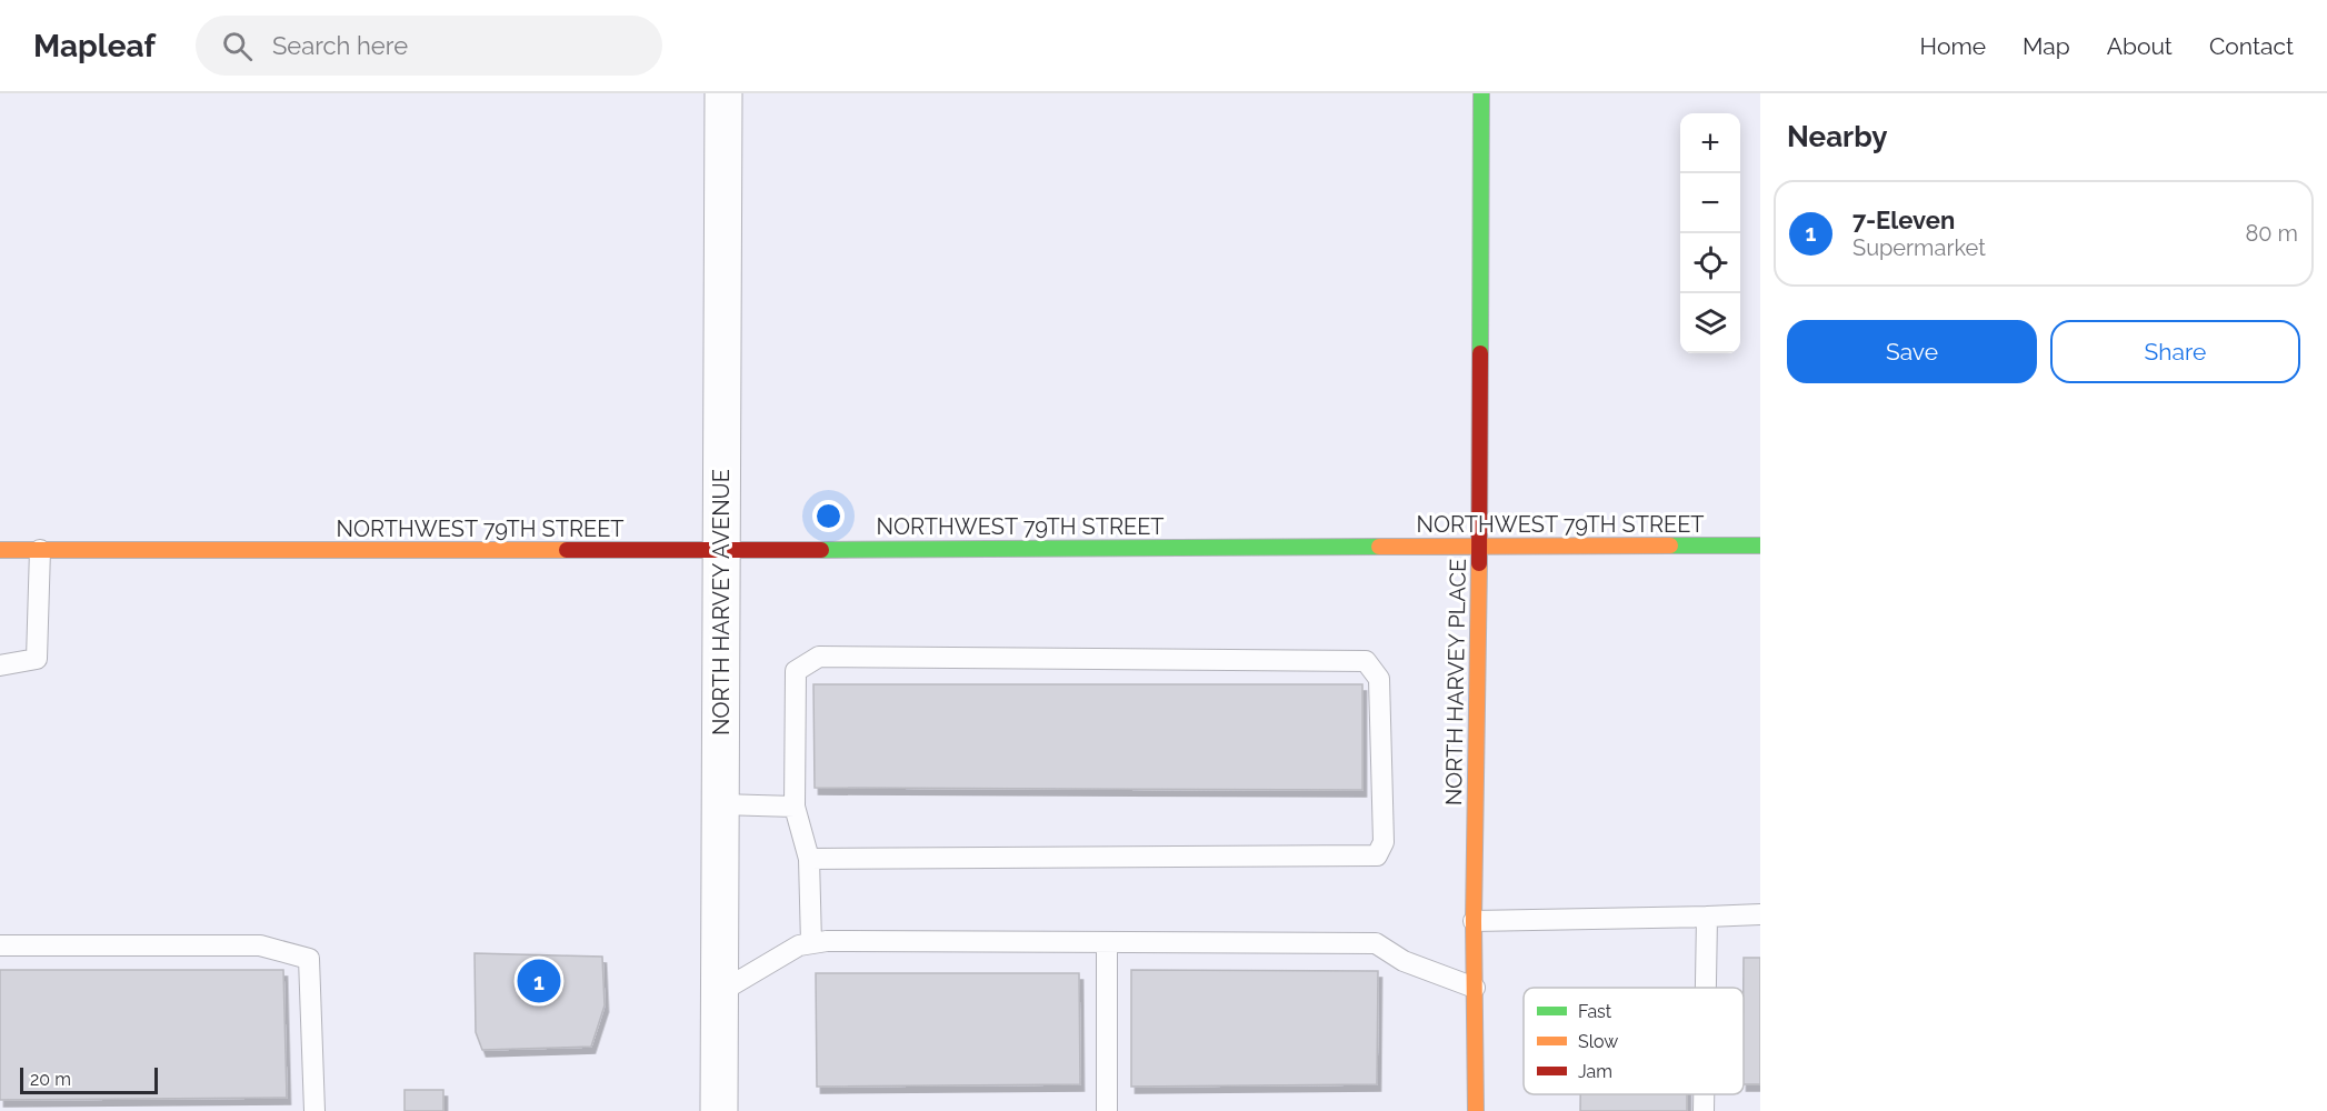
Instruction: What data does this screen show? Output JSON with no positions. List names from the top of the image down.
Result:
{
  "streets": {
    "street": ["NORTHWEST 79TH STREET", "NORTH HARVEY AVENUE", "NORTH HARVEY PLACE"]
  },
  "crossings": [
    ["NORTHWEST 79TH STREET", "NORTH HARVEY AVENUE"],
    ["NORTHWEST 79TH STREET", "NORTH HARVEY PLACE"]
  ],
  "legend": ["Fast", "Slow", "Jam"],
  "scale_bar": "20 m",
  "page": {
    "header": "Mapleaf",
    "search": "Search here",
    "nav": [
      "Home",
      "Map",
      "About",
      "Contact"
    ],
    "heading": "Nearby",
    "map_buttons": ["+", "−"],
    "list": [
      {
        "mark": "1",
        "name": "7-Eleven",
        "note": "Supermarket",
        "value": "80 m"
      }
    ],
    "buttons": ["Save", "Share"],
    "pins": "1",
    "scale": "20 m"
  }
}
